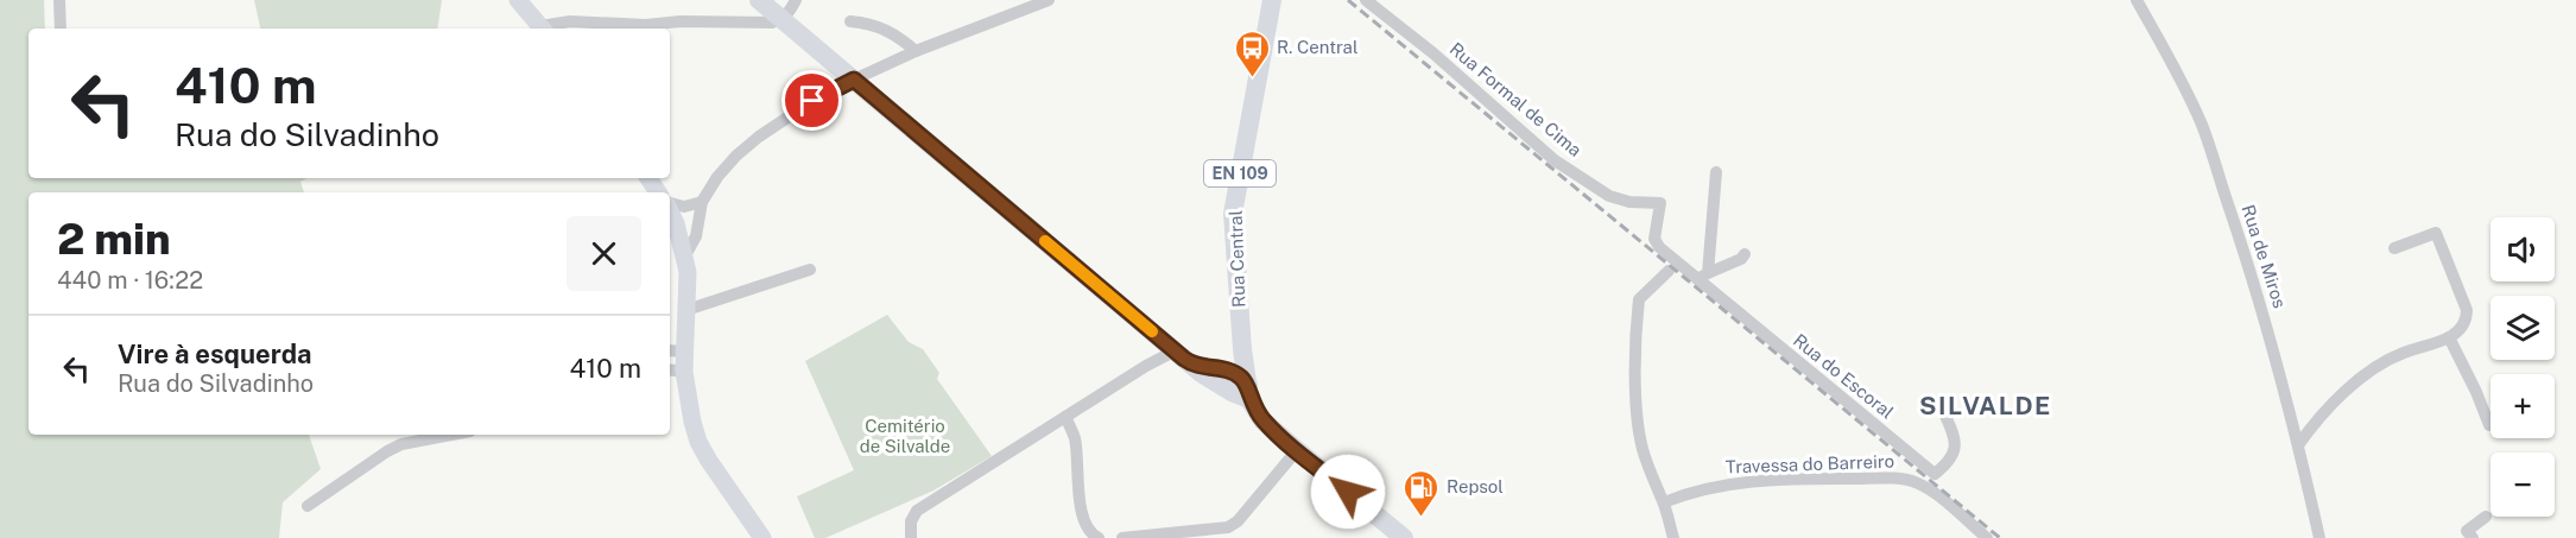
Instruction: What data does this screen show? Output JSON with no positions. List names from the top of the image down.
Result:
{
  "streets": {
    "main road": ["EN 109", "Rua Central"],
    "street": [
      "Rua Formal de Cima",
      "Rua de Miros",
      "Rua do Escoral",
      "Travessa do Barreiro"
    ]
  },
  "crossings": [
    ["Rua Formal de Cima", "Rua do Escoral"]
  ],
  "districts": ["SILVALDE"],
  "parks": ["Cemitério de Silvalde"],
  "places": {
    "bus stop": ["R. Central"],
    "fuel station": ["Repsol"]
  },
  "page": {
    "turn": ["410 m", "Rua do Silvadinho"],
    "heading": ["2 min", "440 m · 16:22"],
    "map_buttons": ["+", "−"],
    "list": [
      {
        "name": "Vire à esquerda",
        "note": "Rua do Silvadinho",
        "value": "410 m"
      }
    ]
  }
}
